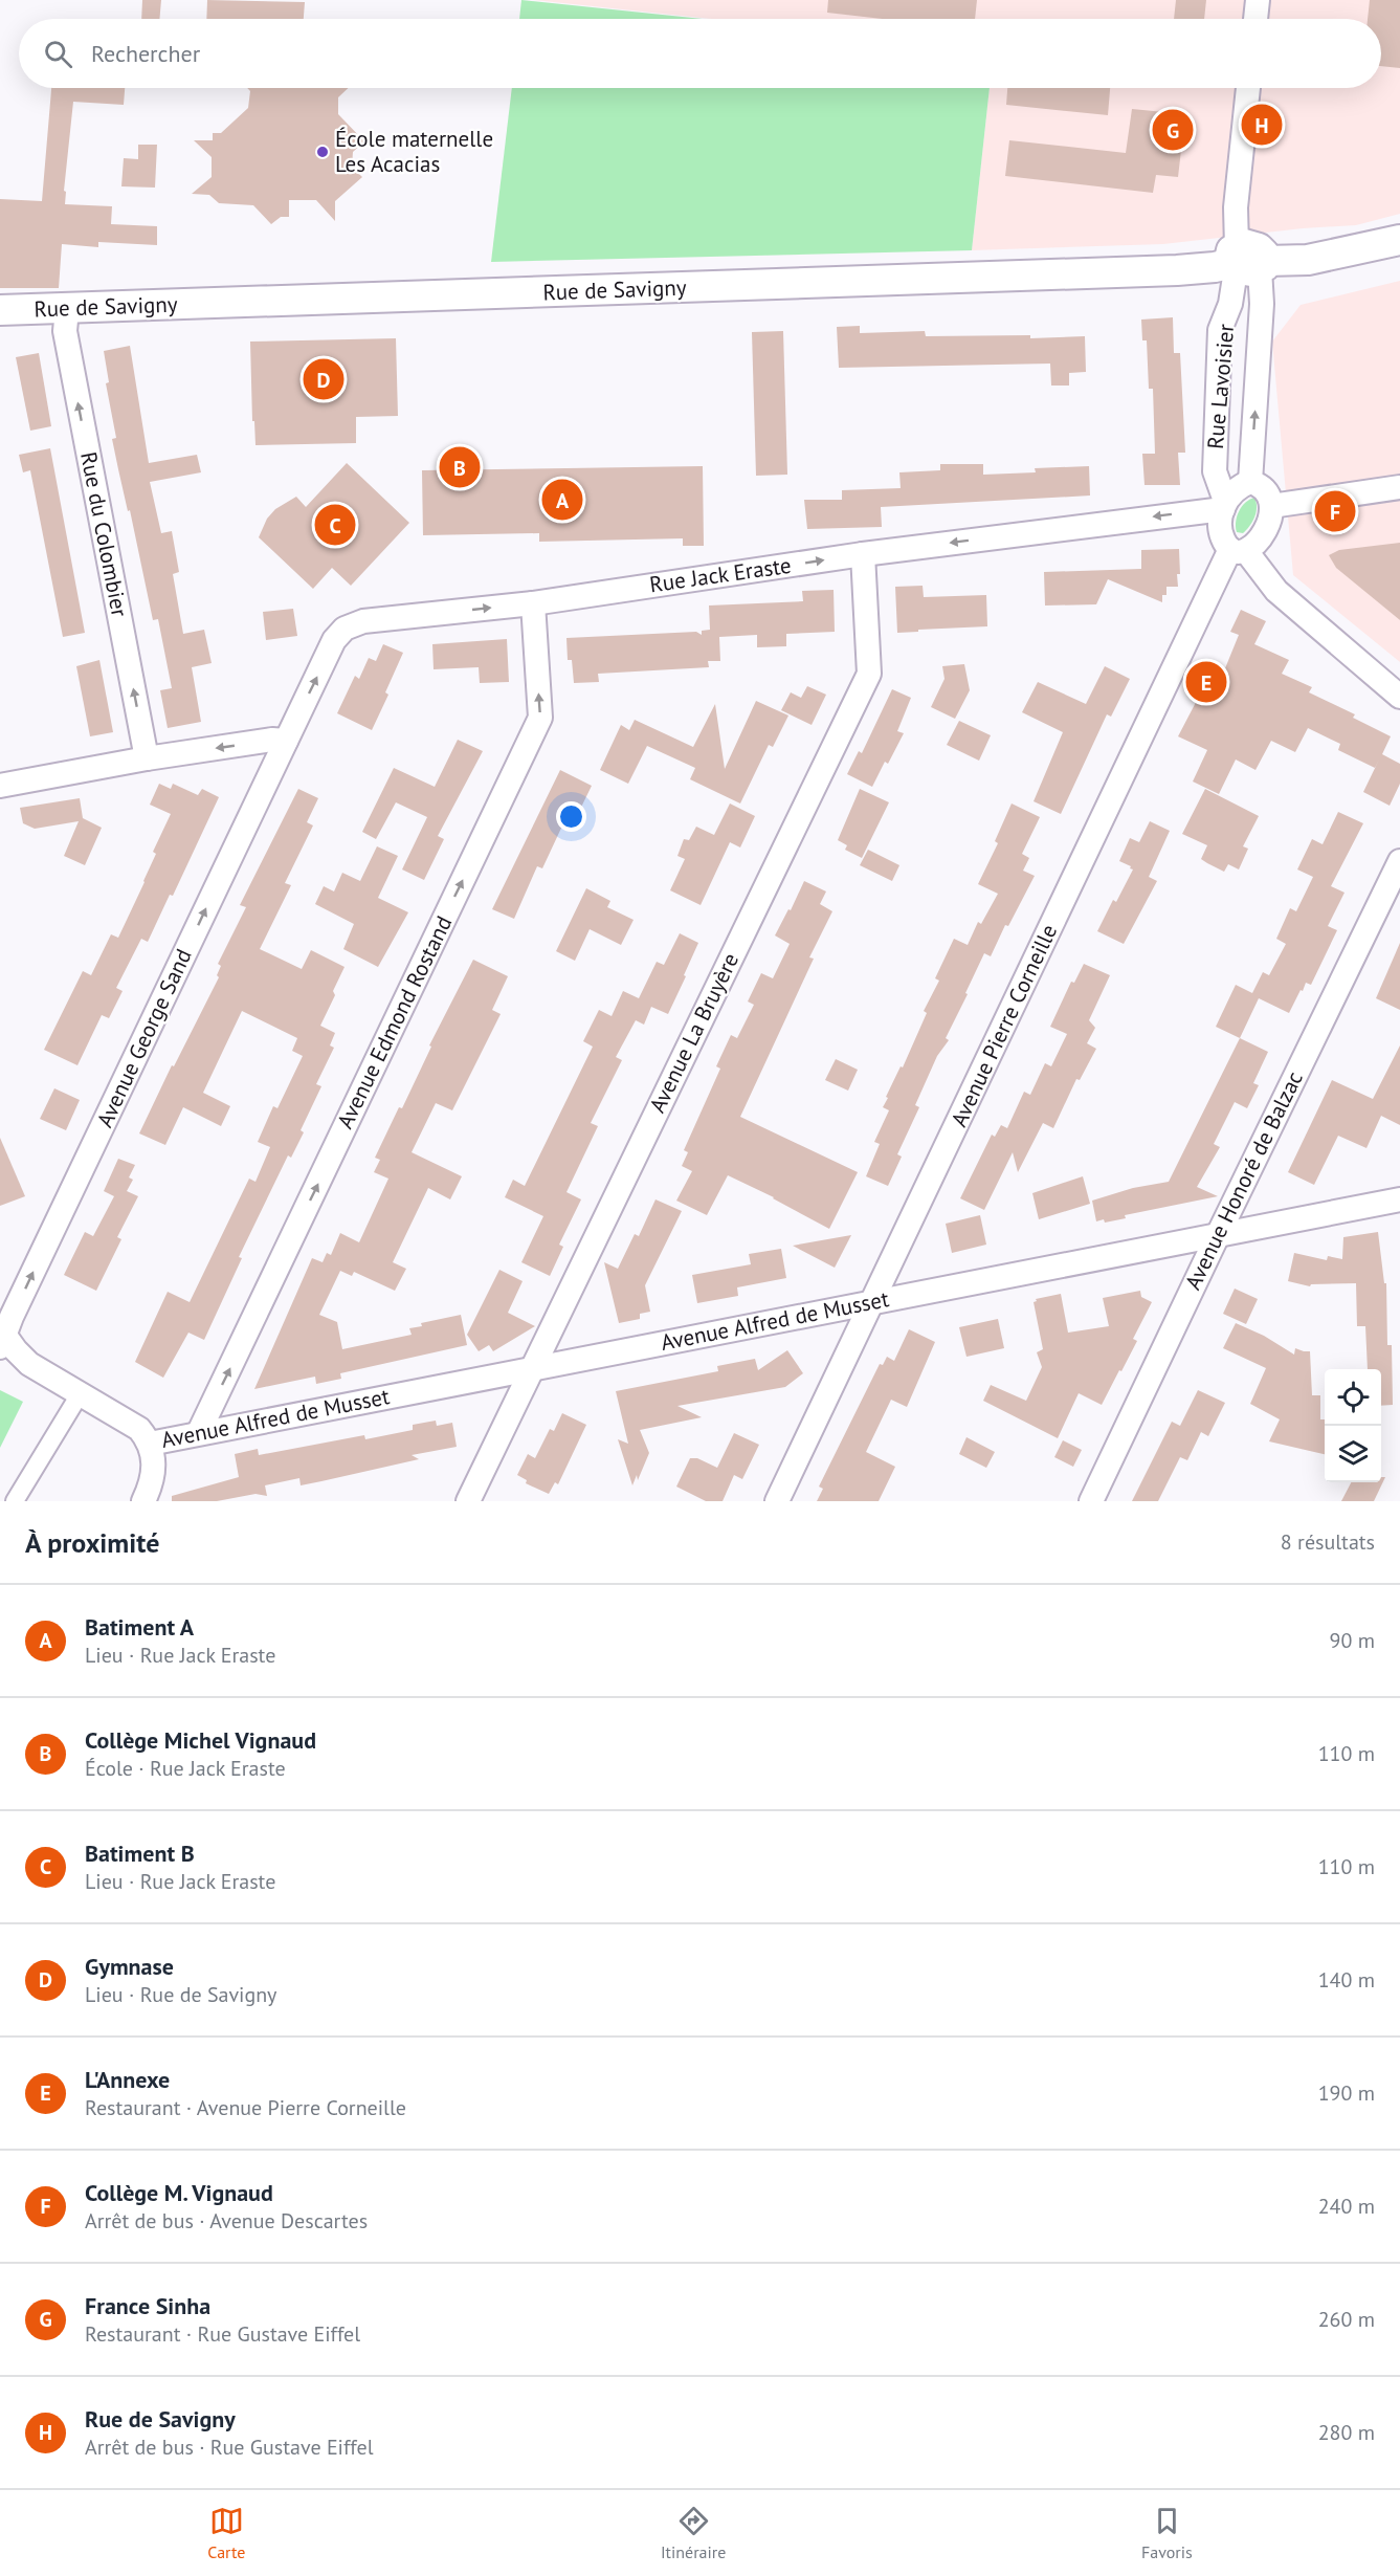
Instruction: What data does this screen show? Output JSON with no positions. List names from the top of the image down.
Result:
{
  "streets": {
    "street": [
      "Rue de Savigny",
      "Rue Lavoisier",
      "Rue du Colombier",
      "Rue Jack Eraste",
      "Avenue Edmond Rostand",
      "Avenue Pierre Corneille",
      "Avenue La Bruyère",
      "Avenue George Sand",
      "Avenue Honoré de Balzac",
      "Avenue Alfred de Musset"
    ]
  },
  "crossings": [
    ["Rue de Savigny", "Rue Lavoisier"],
    ["Rue de Savigny", "Rue du Colombier"],
    ["Rue Lavoisier", "Rue Jack Eraste"],
    ["Rue Lavoisier", "Avenue Pierre Corneille"],
    ["Rue Jack Eraste", "Avenue Edmond Rostand"],
    ["Rue Jack Eraste", "Avenue Pierre Corneille"],
    ["Rue Jack Eraste", "Avenue La Bruyère"],
    ["Rue Jack Eraste", "Avenue George Sand"],
    ["Avenue Edmond Rostand", "Avenue Alfred de Musset"],
    ["Avenue Pierre Corneille", "Avenue Alfred de Musset"],
    ["Avenue La Bruyère", "Avenue Alfred de Musset"],
    ["Avenue Honoré de Balzac", "Avenue Alfred de Musset"]
  ],
  "one_way": ["Rue du Colombier", "Avenue Edmond Rostand", "Avenue George Sand"],
  "places": ["École maternelle Les Acacias"],
  "page": {
    "search": "Rechercher",
    "pins": [
      "H",
      "G",
      "D",
      "B",
      "A",
      "F",
      "C",
      "E"
    ],
    "heading": ["À proximité", "8 résultats"],
    "list": [
      {
        "mark": "A",
        "name": "Batiment A",
        "note": "Lieu · Rue Jack Eraste",
        "value": "90 m"
      },
      {
        "mark": "B",
        "name": "Collège Michel Vignaud",
        "note": "École · Rue Jack Eraste",
        "value": "110 m"
      },
      {
        "mark": "C",
        "name": "Batiment B",
        "note": "Lieu · Rue Jack Eraste",
        "value": "110 m"
      },
      {
        "mark": "D",
        "name": "Gymnase",
        "note": "Lieu · Rue de Savigny",
        "value": "140 m"
      },
      {
        "mark": "E",
        "name": "L'Annexe",
        "note": "Restaurant · Avenue Pierre Corneille",
        "value": "190 m"
      },
      {
        "mark": "F",
        "name": "Collège M. Vignaud",
        "note": "Arrêt de bus · Avenue Descartes",
        "value": "240 m"
      },
      {
        "mark": "G",
        "name": "France Sinha",
        "note": "Restaurant · Rue Gustave Eiffel",
        "value": "260 m"
      },
      {
        "mark": "H",
        "name": "Rue de Savigny",
        "note": "Arrêt de bus · Rue Gustave Eiffel",
        "value": "280 m"
      }
    ],
    "nav": ["Carte", "Itinéraire", "Favoris"]
  }
}
